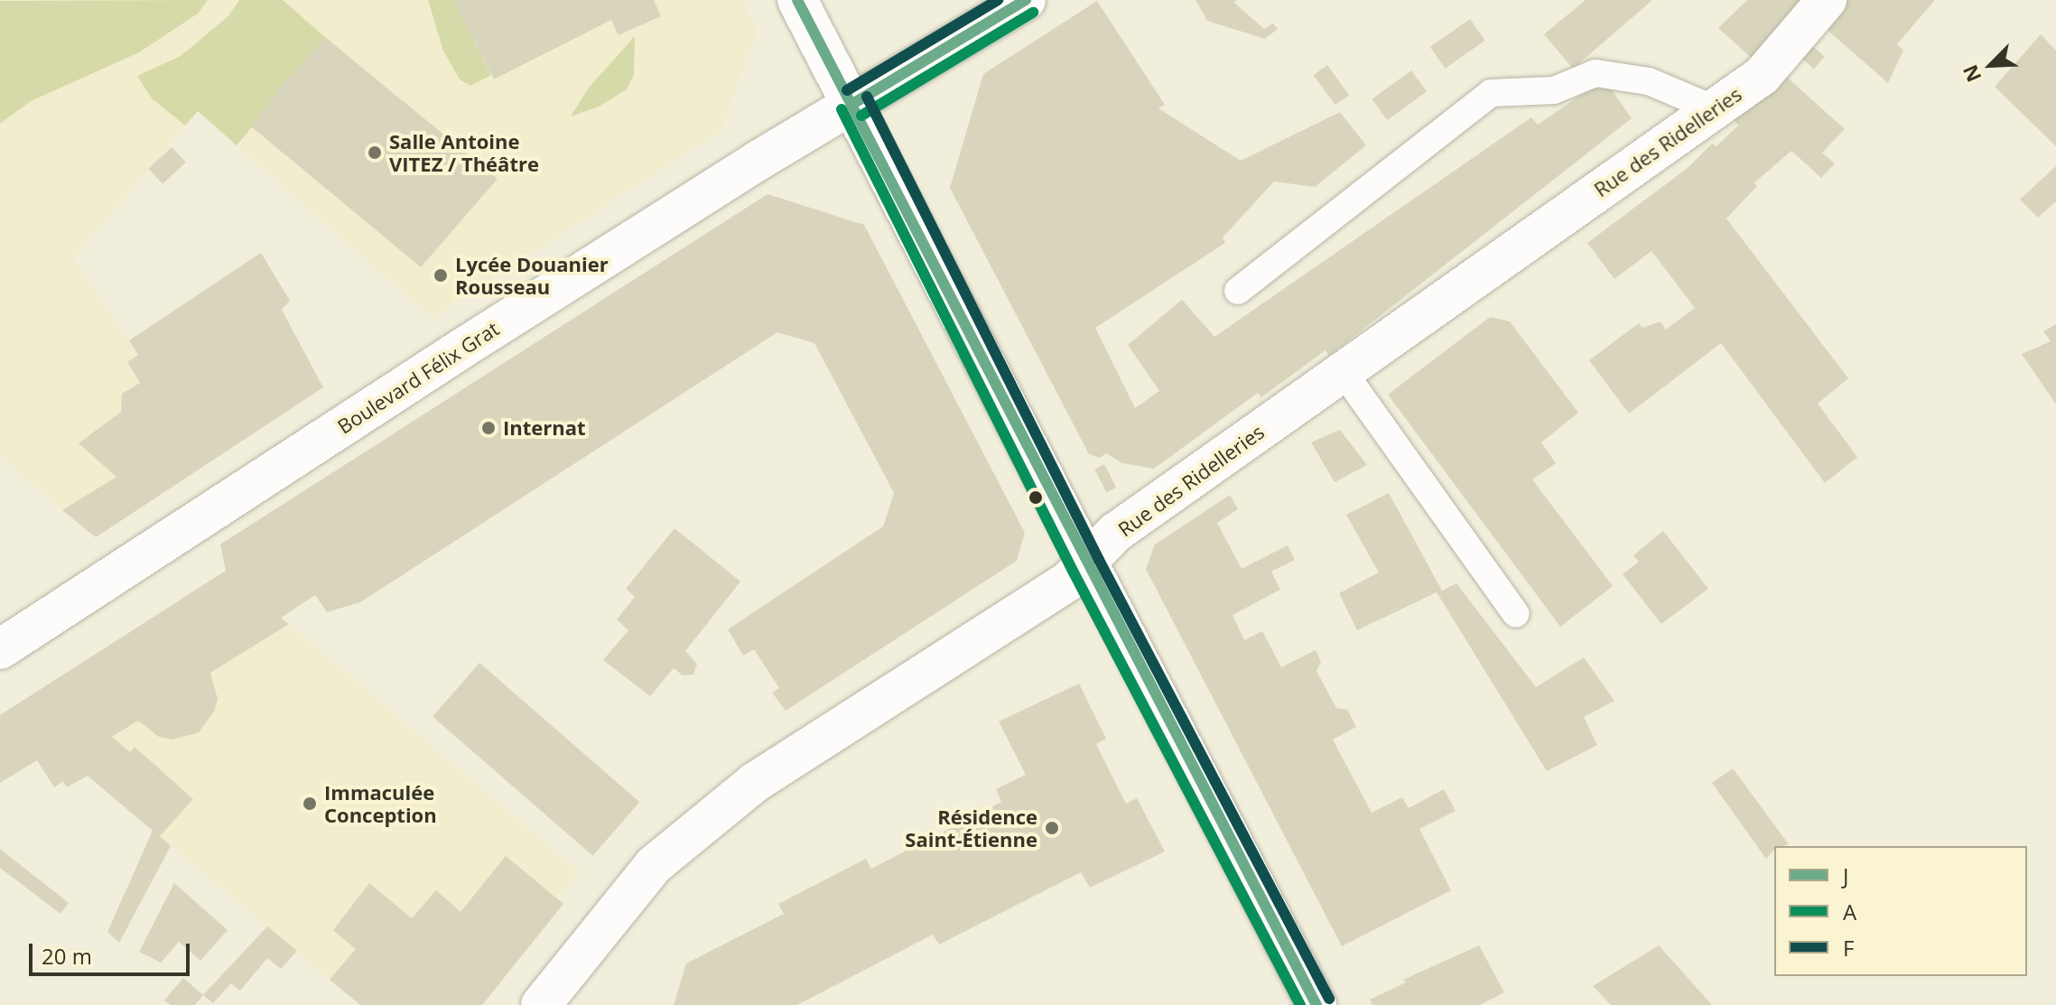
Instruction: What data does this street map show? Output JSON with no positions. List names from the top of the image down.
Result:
{
  "streets": {
    "main road": ["Rue des Ridelleries", "Boulevard Félix Grat"]
  },
  "places": [
    "Salle Antoine VITEZ / Théâtre",
    "Lycée Douanier Rousseau",
    "Internat",
    "Immaculée Conception",
    "Résidence Saint-Étienne"
  ],
  "lines": ["transit line J", "transit line F", "transit line A"],
  "legend": ["J", "A", "F"],
  "scale_bar": "20 m",
  "north": "bottom left"
}
